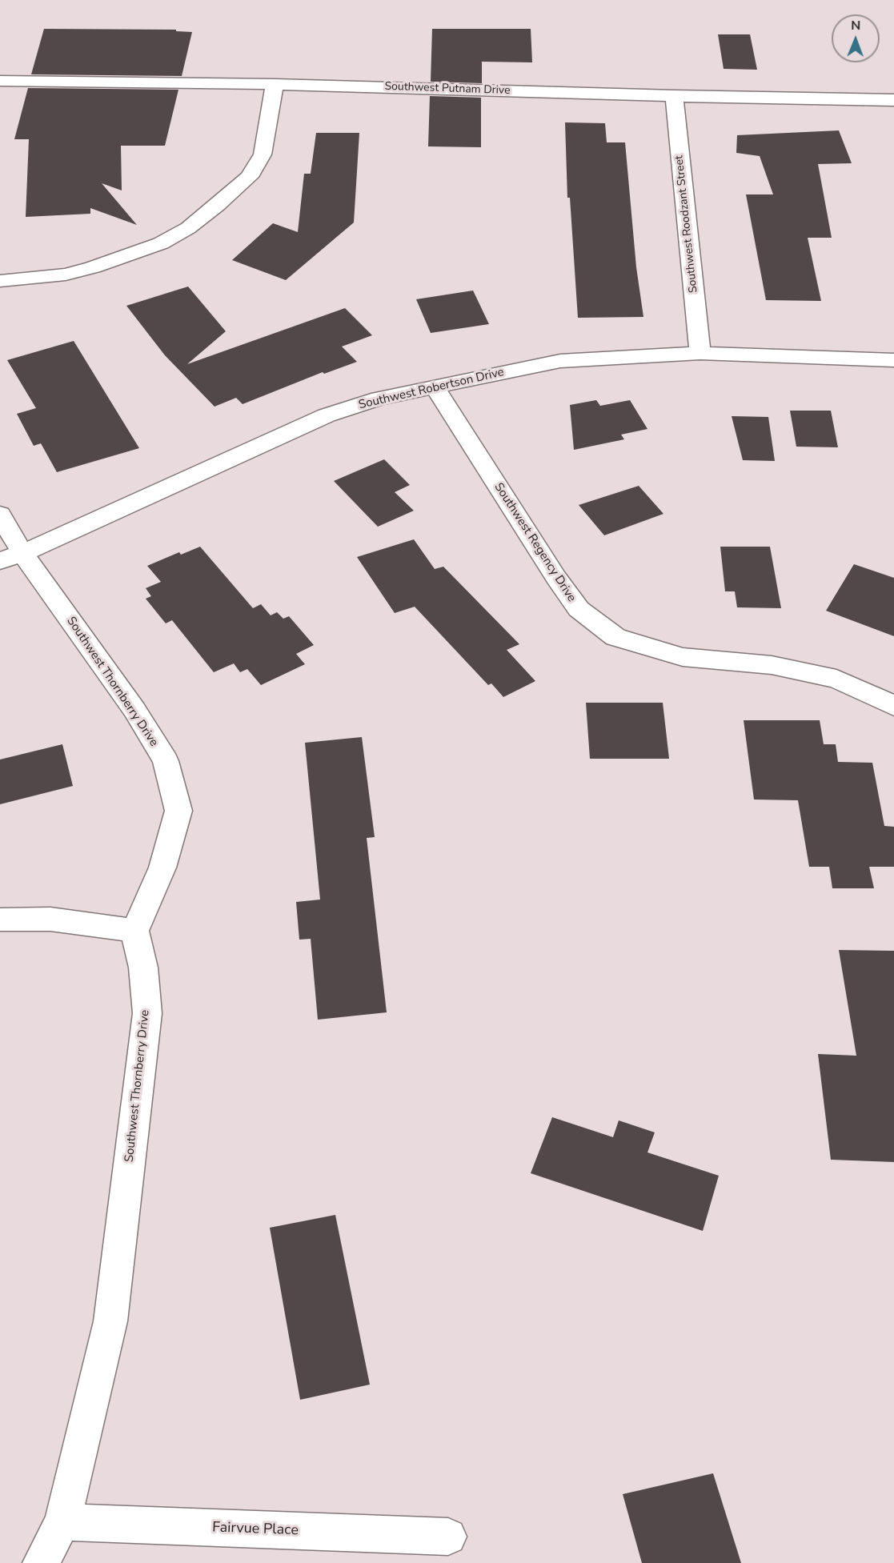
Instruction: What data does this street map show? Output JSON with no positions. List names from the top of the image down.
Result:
{
  "streets": {
    "street": [
      "Southwest Putnam Drive",
      "Southwest Roodzant Street",
      "Southwest Robertson Drive",
      "Southwest Regency Drive",
      "Southwest Thornberry Drive",
      "Fairvue Place"
    ]
  },
  "crossings": [
    ["Southwest Putnam Drive", "Southwest Roodzant Street"],
    ["Southwest Roodzant Street", "Southwest Robertson Drive"],
    ["Southwest Robertson Drive", "Southwest Regency Drive"],
    ["Southwest Robertson Drive", "Southwest Thornberry Drive"],
    ["Southwest Thornberry Drive", "Fairvue Place"]
  ],
  "north": "top"
}
